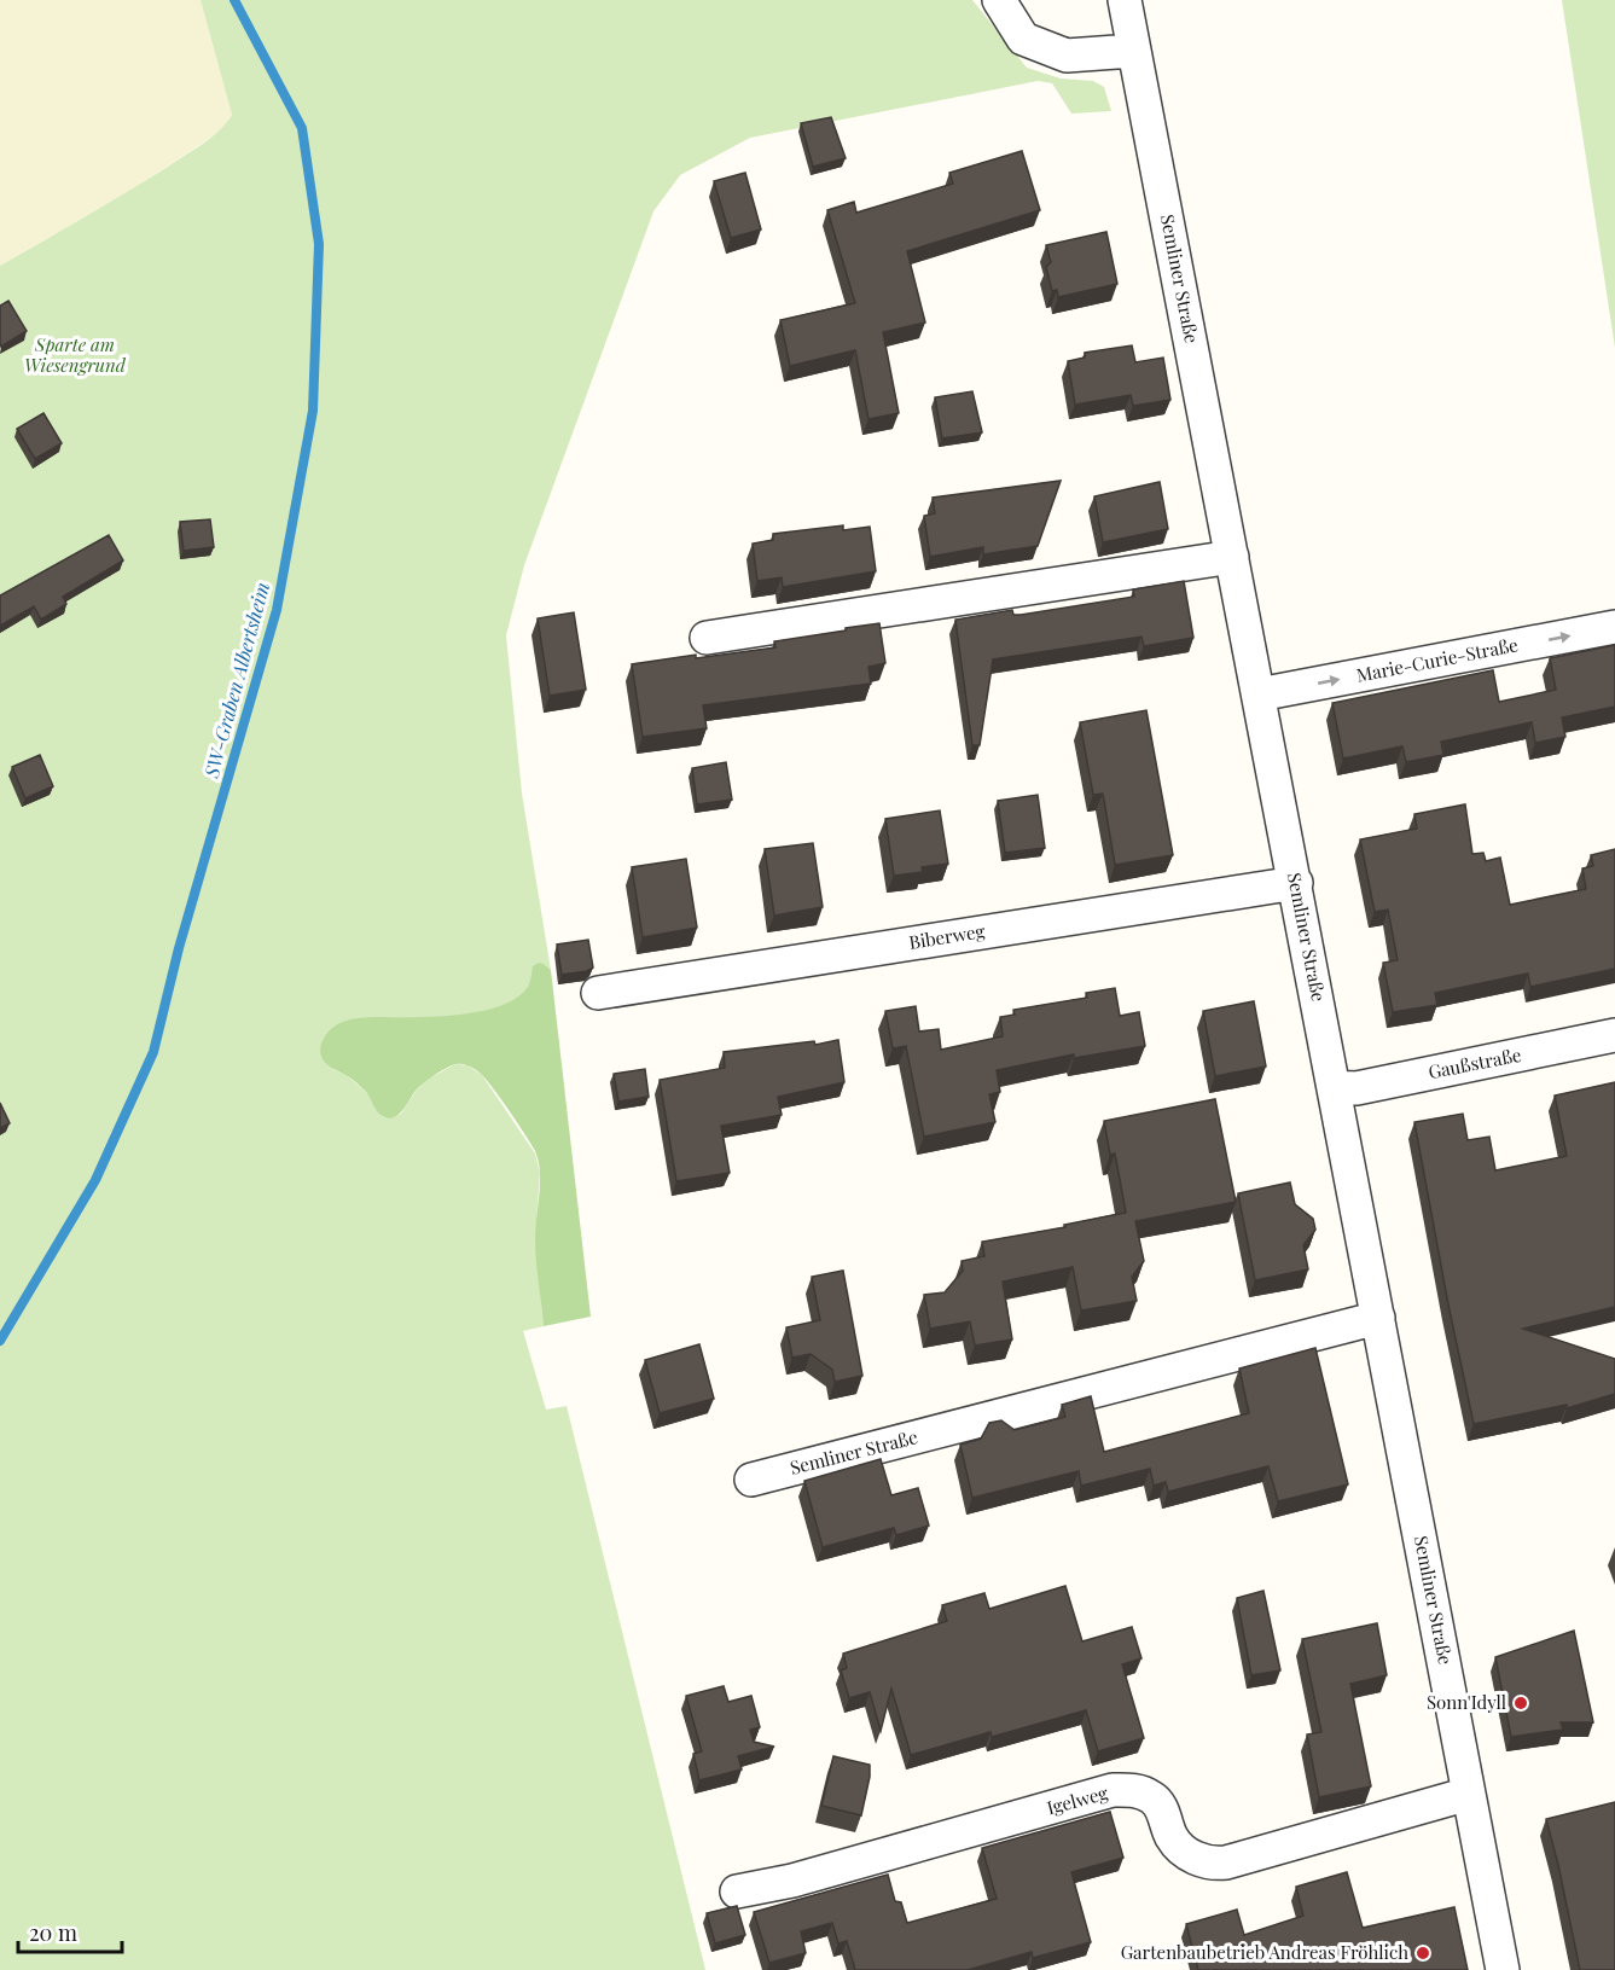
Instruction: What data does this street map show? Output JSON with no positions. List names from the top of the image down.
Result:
{
  "streets": {
    "street": [
      "Semliner Straße",
      "Marie-Curie-Straße",
      "Biberweg",
      "Gaußstraße",
      "Igelweg"
    ]
  },
  "crossings": [
    ["Semliner Straße", "Marie-Curie-Straße"],
    ["Semliner Straße", "Biberweg"],
    ["Semliner Straße", "Gaußstraße"],
    ["Semliner Straße", "Igelweg"]
  ],
  "one_way": ["Marie-Curie-Straße"],
  "water": ["SW-Graben Albertsheim"],
  "parks": ["Sparte am Wiesengrund"],
  "places": ["Sonn'Idyll", "Gartenbaubetrieb Andreas Fröhlich"],
  "scale_bar": "20 m"
}
